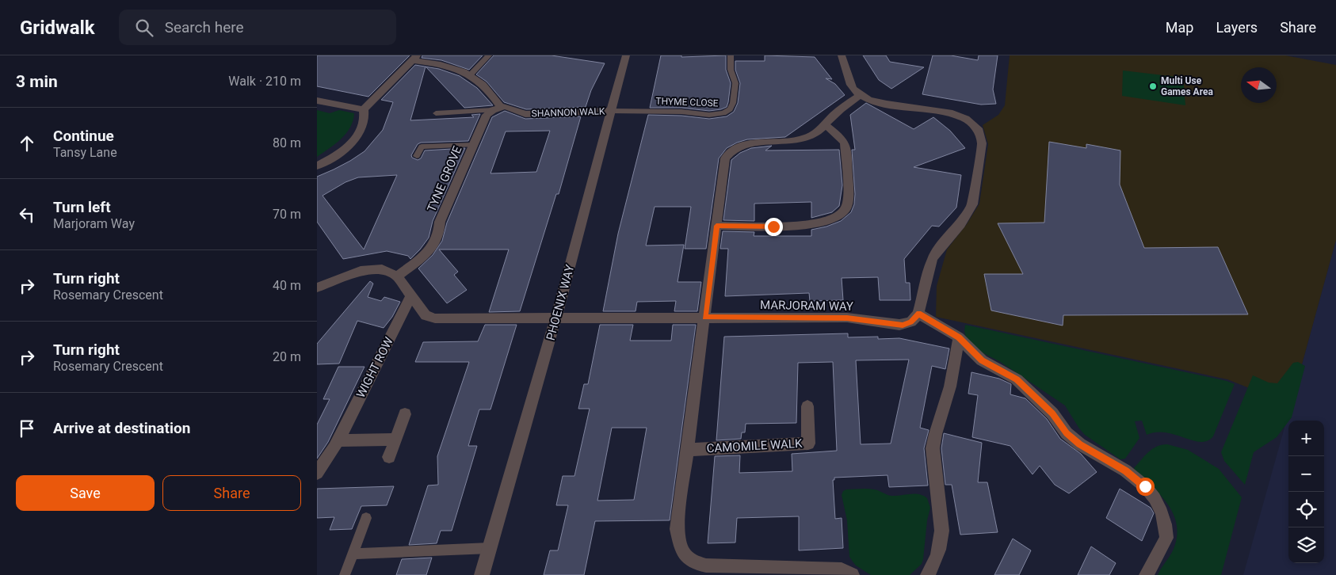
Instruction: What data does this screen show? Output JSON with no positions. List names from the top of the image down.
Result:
{
  "streets": {
    "street": [
      "SHANNON WALK",
      "TYNE GROVE",
      "PHOENIX WAY",
      "MARJORAM WAY",
      "WIGHT ROW",
      "CAMOMILE WALK"
    ],
    "lane": ["THYME CLOSE"]
  },
  "crossings": [
    ["THYME CLOSE", "SHANNON WALK"],
    ["THYME CLOSE", "PHOENIX WAY"],
    ["SHANNON WALK", "TYNE GROVE"],
    ["SHANNON WALK", "PHOENIX WAY"],
    ["TYNE GROVE", "MARJORAM WAY"],
    ["PHOENIX WAY", "MARJORAM WAY"],
    ["MARJORAM WAY", "WIGHT ROW"],
    ["MARJORAM WAY", "CAMOMILE WALK"]
  ],
  "places": ["Multi Use Games Area"],
  "north": "left",
  "page": {
    "header": "Gridwalk",
    "search": "Search here",
    "nav": ["Map", "Layers", "Share"],
    "heading": ["3 min", "Walk · 210 m"],
    "list": [
      ["Continue", "Tansy Lane", "80 m"],
      ["Turn left", "Marjoram Way", "70 m"],
      ["Turn right", "Rosemary Crescent", "40 m"],
      ["Turn right", "Rosemary Crescent", "20 m"],
      "Arrive at destination"
    ],
    "map_buttons": ["+", "−"],
    "buttons": ["Save", "Share"]
  }
}
